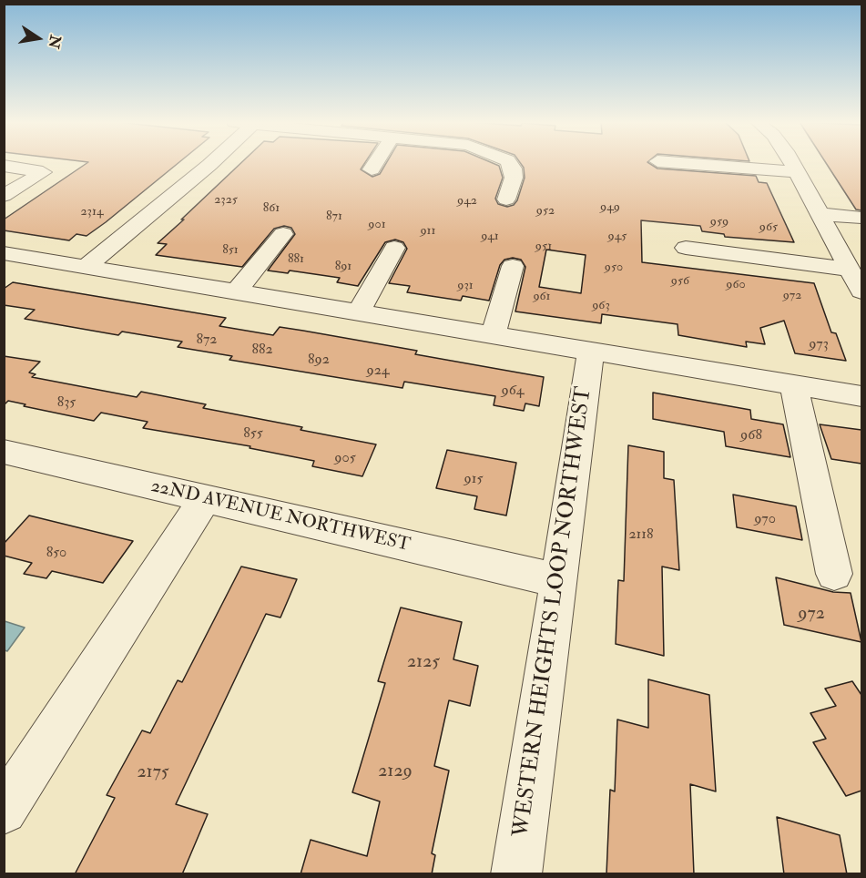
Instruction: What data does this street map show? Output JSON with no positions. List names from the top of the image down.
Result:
{
  "streets": {
    "street": ["22ND AVENUE NORTHWEST", "WESTERN HEIGHTS LOOP NORTHWEST"]
  },
  "crossings": [
    ["22ND AVENUE NORTHWEST", "WESTERN HEIGHTS LOOP NORTHWEST"]
  ],
  "house_numbers": [
    "2325",
    "942",
    "949",
    "861",
    "952",
    "2314",
    "871",
    "959",
    "901",
    "965",
    "911",
    "941",
    "945",
    "951",
    "851",
    "881",
    "891",
    "950",
    "956",
    "960",
    "931",
    "972",
    "961",
    "963",
    "872",
    "973",
    "882",
    "892",
    "924",
    "964",
    "835",
    "855",
    "968",
    "905",
    "915",
    "970",
    "2118",
    "850",
    "972",
    "2125",
    "2129",
    "2175"
  ],
  "north": "right"
}
